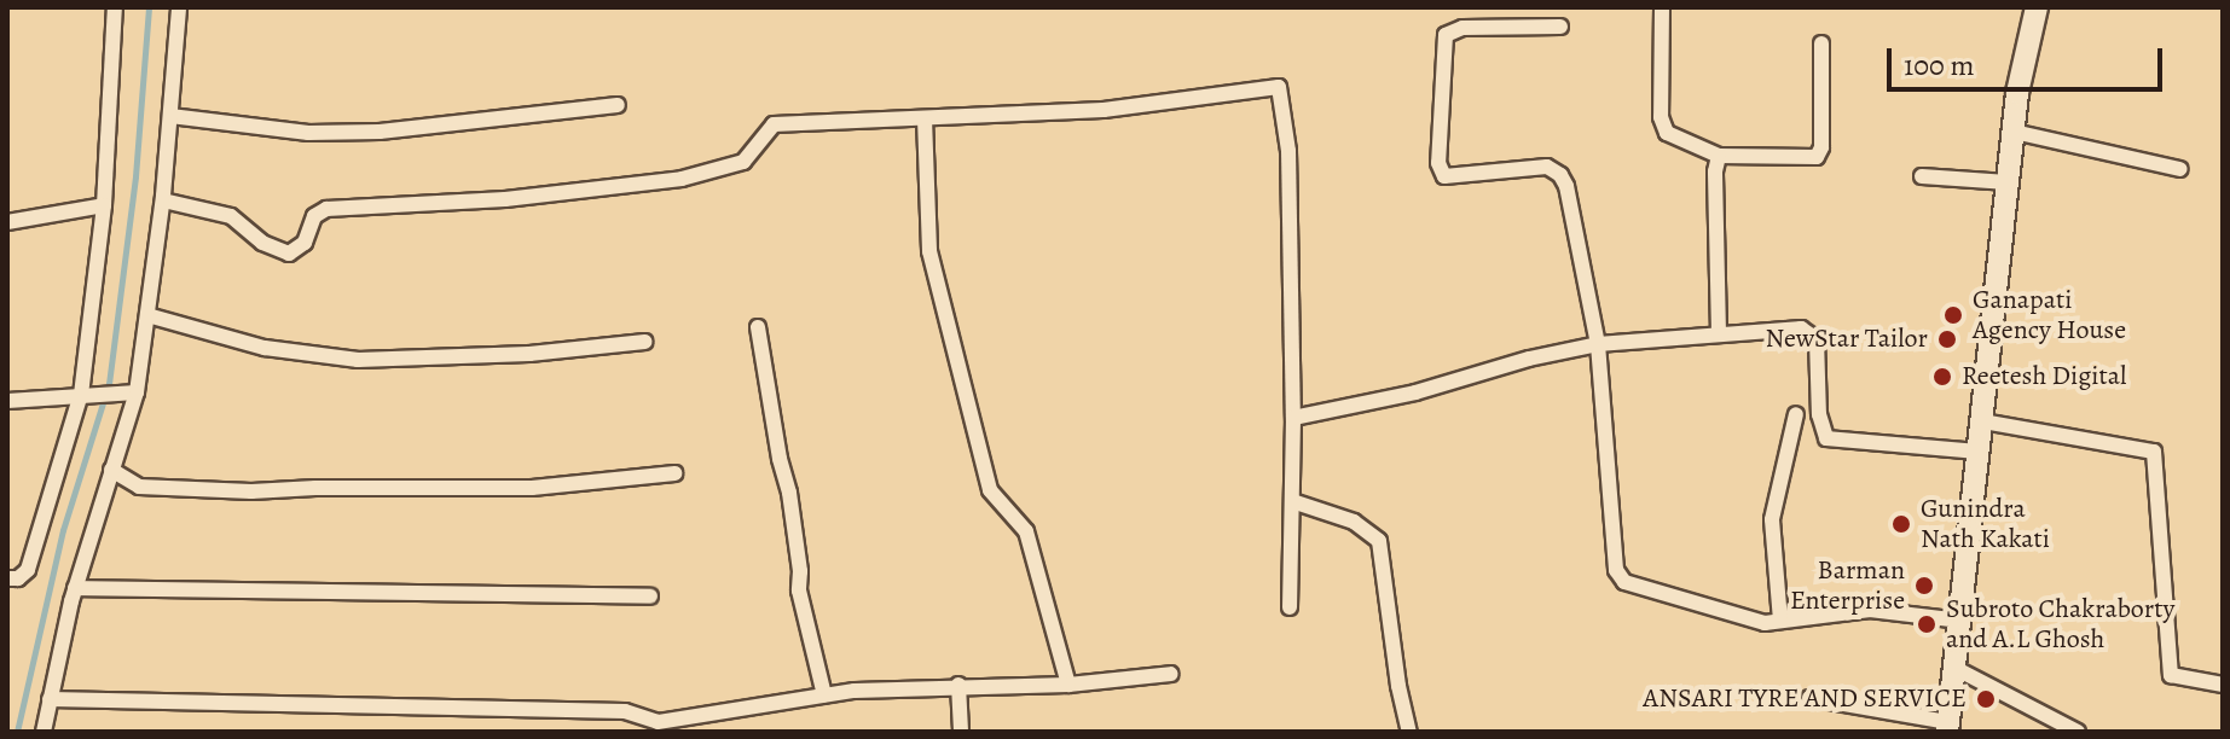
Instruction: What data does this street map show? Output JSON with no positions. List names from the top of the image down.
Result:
{
  "places": [
    "Ganapati Agency House",
    "NewStar Tailor",
    "Reetesh Digital",
    "Gunindra Nath Kakati",
    "Barman Enterprise",
    "Subroto Chakraborty and A.L Ghosh",
    "ANSARI TYRE AND SERVICE"
  ],
  "scale_bar": "100 m"
}
